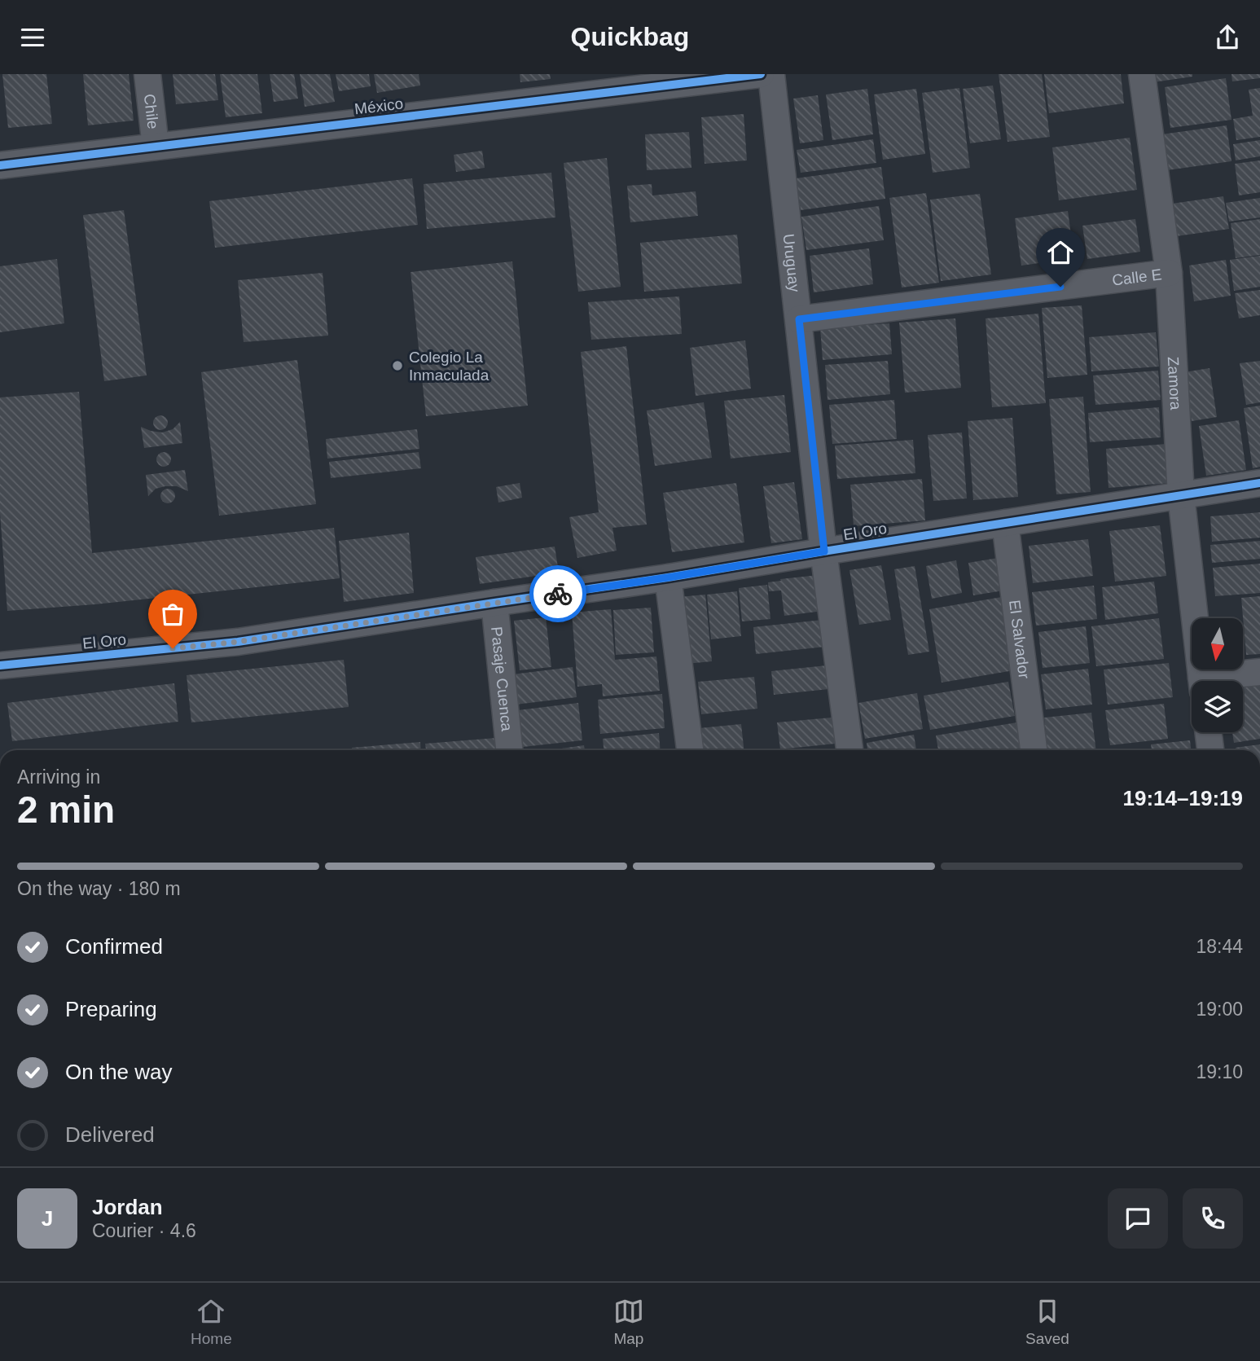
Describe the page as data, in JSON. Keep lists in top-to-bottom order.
{
  "streets": {
    "street": [
      "México",
      "Chile",
      "Uruguay",
      "Calle E",
      "Zamora",
      "El Oro",
      "El Salvador",
      "Pasaje Cuenca"
    ]
  },
  "crossings": [
    ["México", "Chile"],
    ["Uruguay", "Calle E"],
    ["Uruguay", "El Oro"],
    ["Calle E", "Zamora"],
    ["Zamora", "El Oro"],
    ["El Oro", "El Salvador"],
    ["El Oro", "Pasaje Cuenca"]
  ],
  "places": ["Colegio La Inmaculada"],
  "north": "bottom",
  "page": {
    "header": "Quickbag",
    "heading": ["2 min", "Arriving in", "19:14–19:19"],
    "panel": ["Jordan", "Courier · 4.6"],
    "bar": "On the way · 180 m",
    "list": [
      ["Confirmed", "18:44"],
      ["Preparing", "19:00"],
      ["On the way", "19:10"],
      "Delivered"
    ],
    "round": "J",
    "tabs": ["Home", "Map", "Saved"]
  }
}
